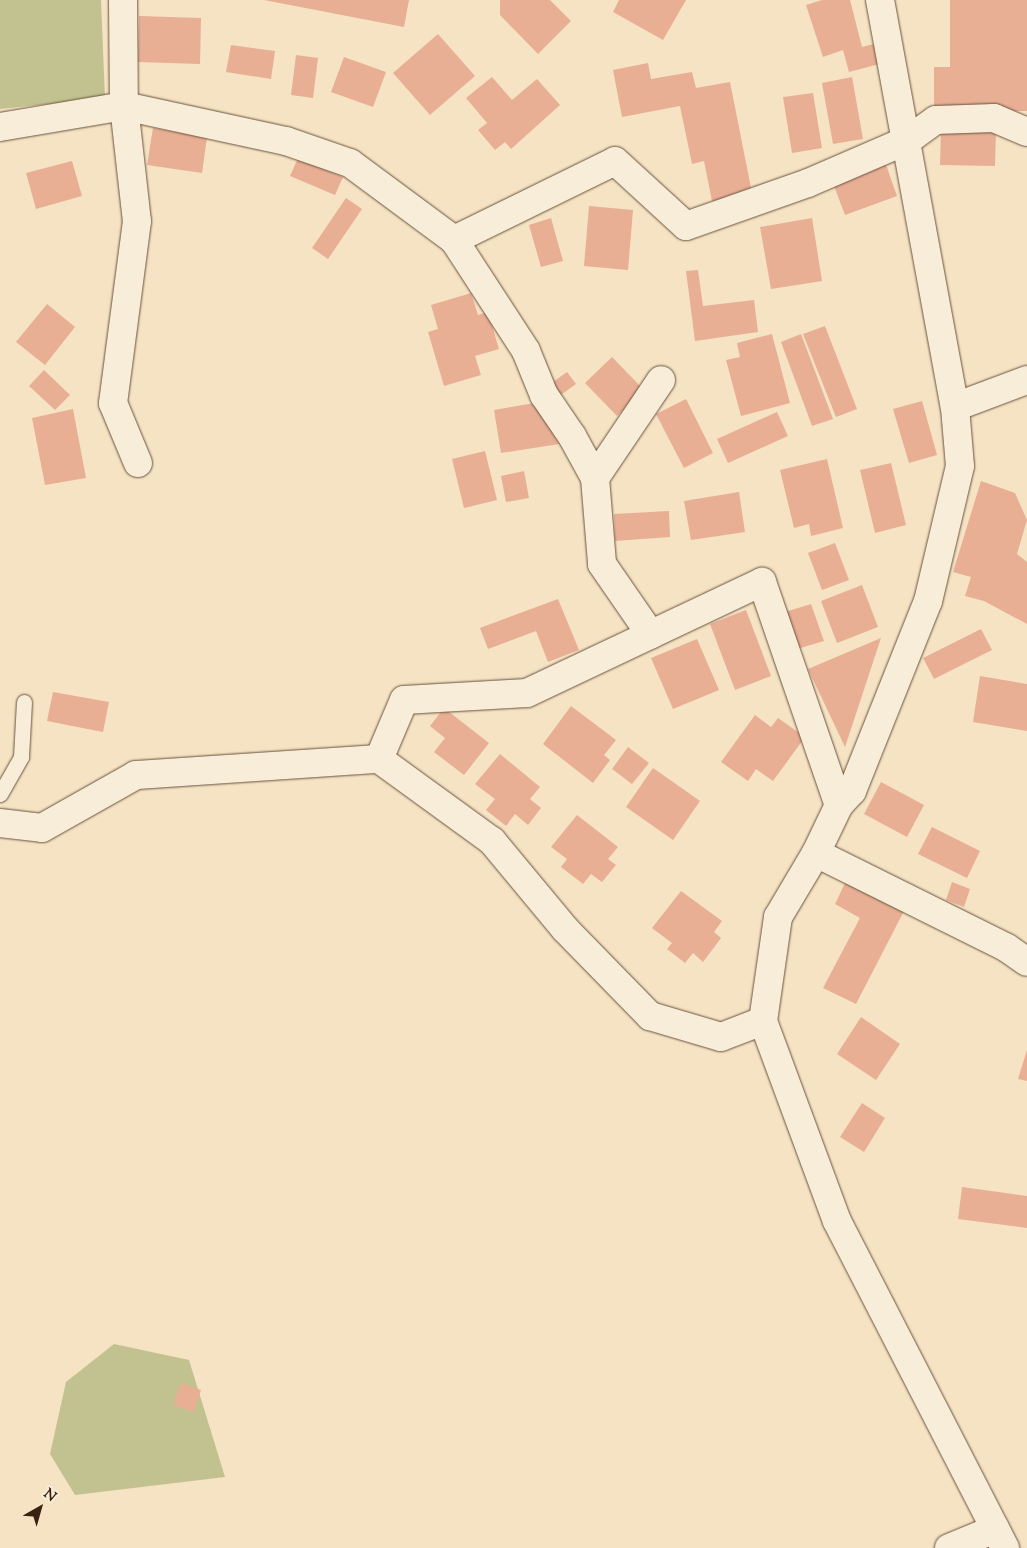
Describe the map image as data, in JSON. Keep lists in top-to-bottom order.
{
  "north": "top right"
}
